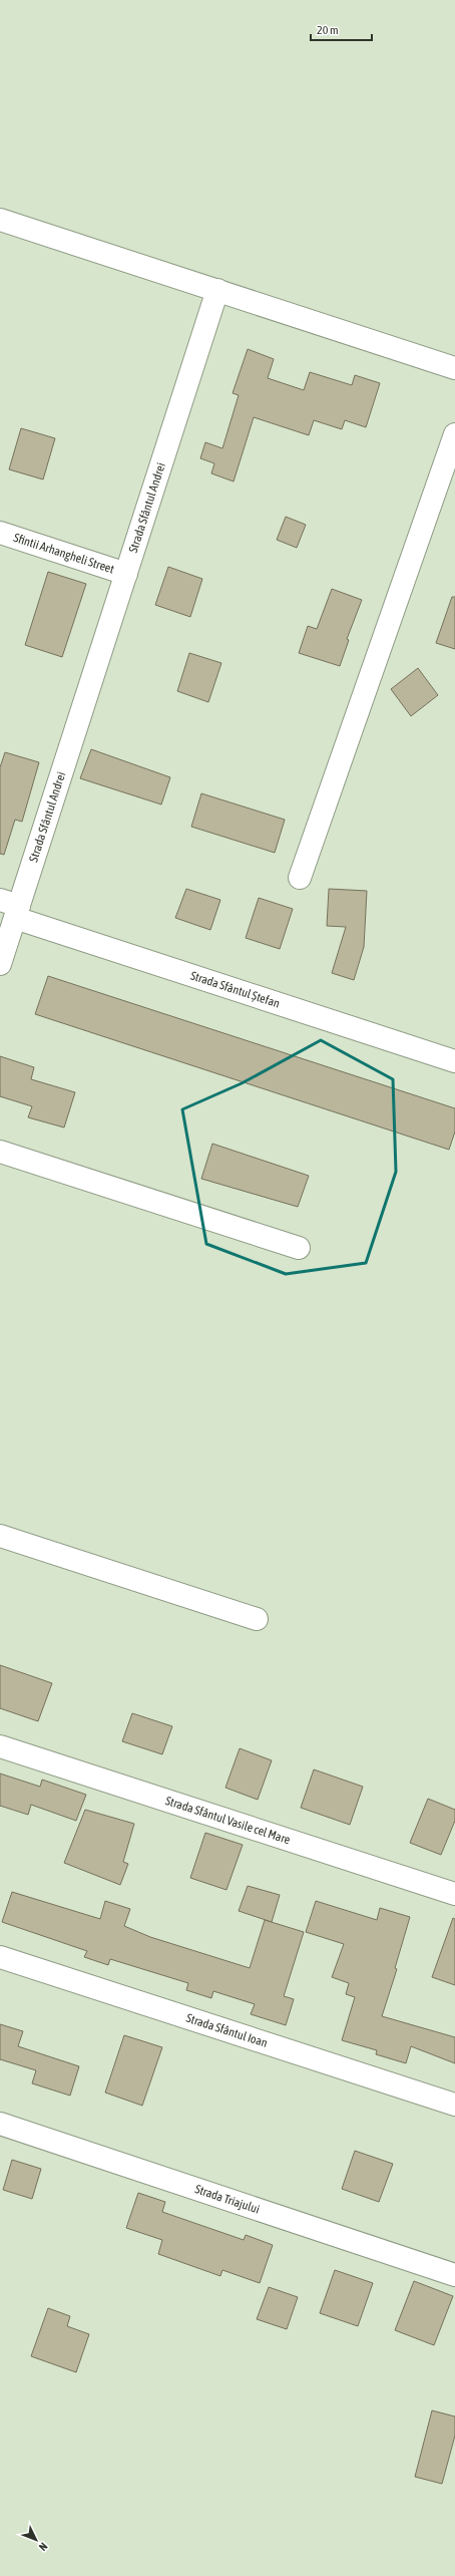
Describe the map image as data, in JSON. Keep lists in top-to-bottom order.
{
  "streets": {
    "street": [
      "Strada Sfântul Andrei",
      "Sfintii Arhangheli Street",
      "Strada Sfântul Ștefan",
      "Strada Sfântul Vasile cel Mare",
      "Strada Sfântul Ioan",
      "Strada Triajului"
    ]
  },
  "crossings": [
    ["Strada Sfântul Andrei", "Sfintii Arhangheli Street"],
    ["Strada Sfântul Andrei", "Strada Sfântul Ștefan"]
  ],
  "scale_bar": "20 m",
  "north": "bottom right"
}
